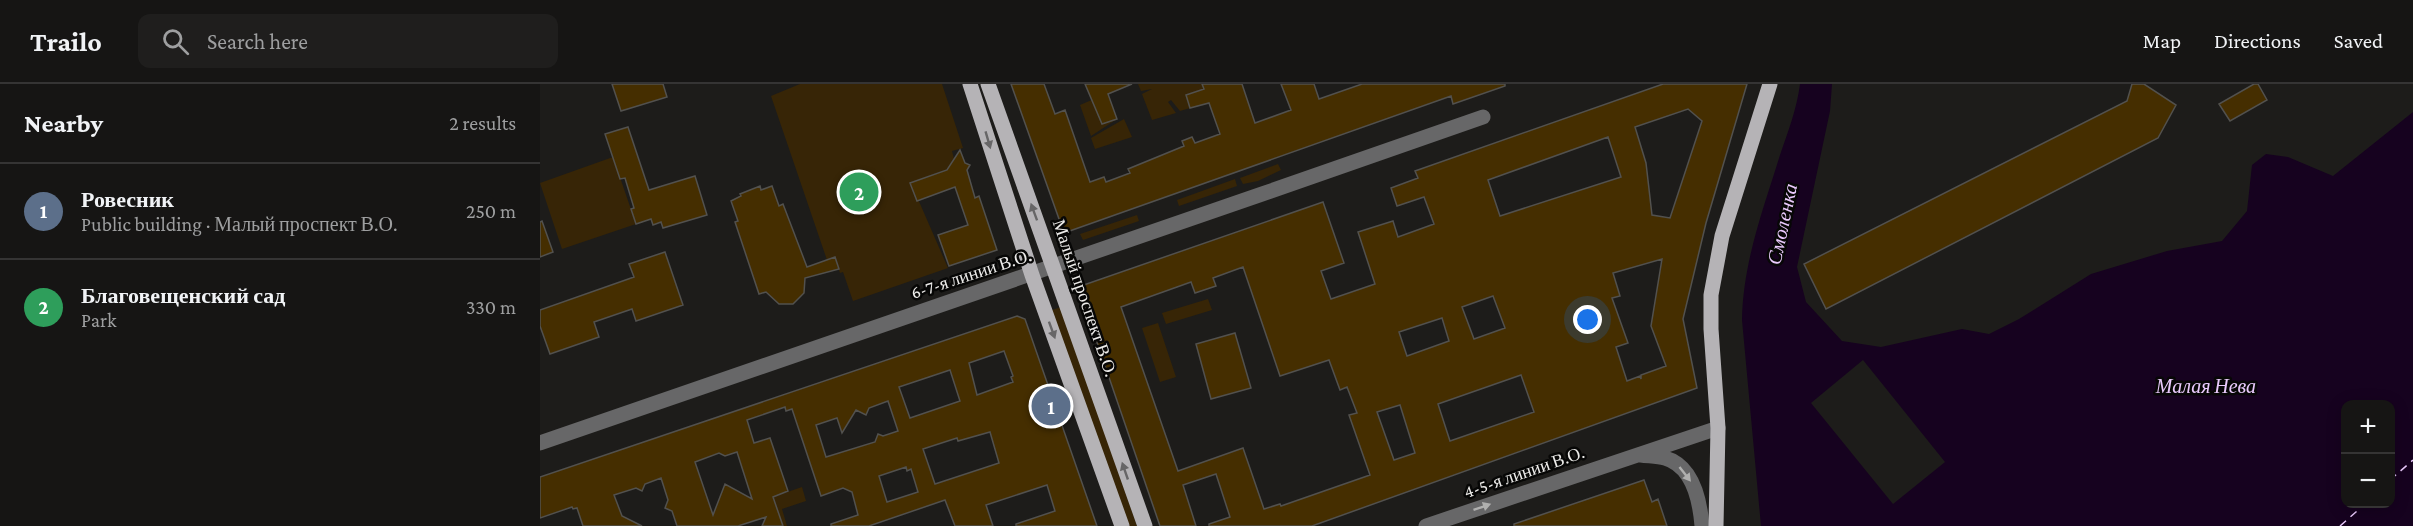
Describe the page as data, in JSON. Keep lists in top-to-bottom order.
{
  "streets": {
    "main road": ["Малый проспект В.О."],
    "street": ["6-7-я линии В.О.", "4-5-я линии В.О."]
  },
  "crossings": [
    ["6-7-я линии В.О.", "Малый проспект В.О."]
  ],
  "one_way": ["4-5-я линии В.О."],
  "water": ["Смоленка", "Малая Нева"],
  "page": {
    "header": "Trailo",
    "search": "Search here",
    "nav": ["Map", "Directions", "Saved"],
    "heading": ["Nearby", "2 results"],
    "list": [
      {
        "mark": "1",
        "name": "Ровесник",
        "note": "Public building · Малый проспект В.О.",
        "value": "250 m"
      },
      {
        "mark": "2",
        "name": "Благовещенский сад",
        "note": "Park",
        "value": "330 m"
      }
    ],
    "pins": ["2", "1"],
    "map_buttons": ["+", "−"]
  }
}
